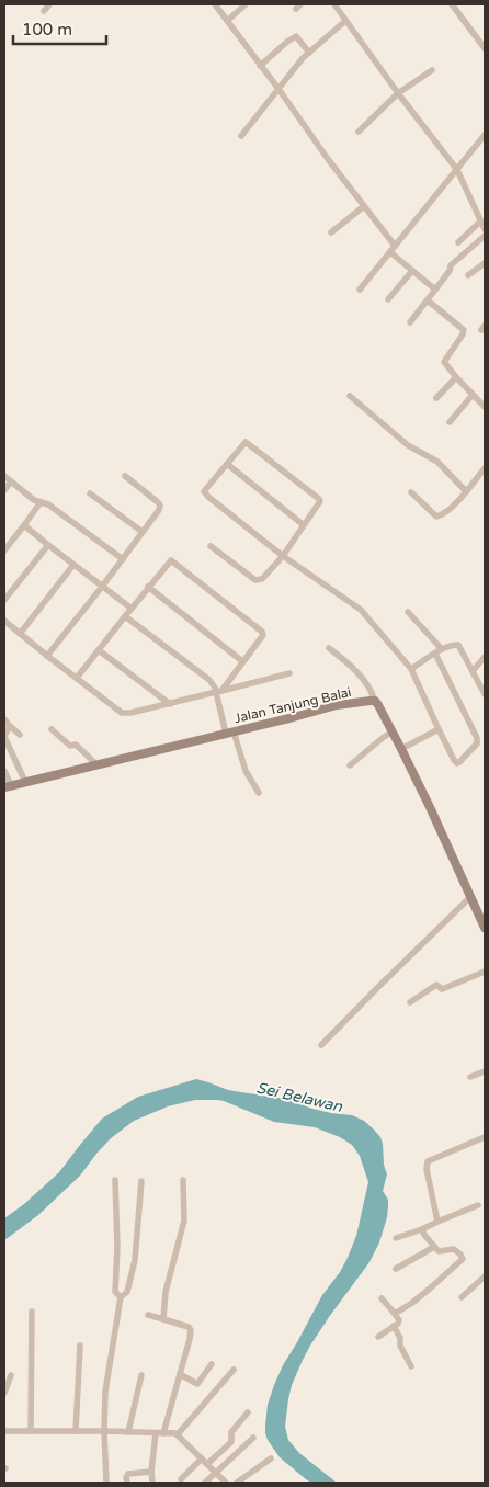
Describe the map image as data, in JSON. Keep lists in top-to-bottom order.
{
  "streets": {
    "street": ["Jalan Tanjung Balai"]
  },
  "water": ["Sei Belawan"],
  "scale_bar": "100 m"
}
